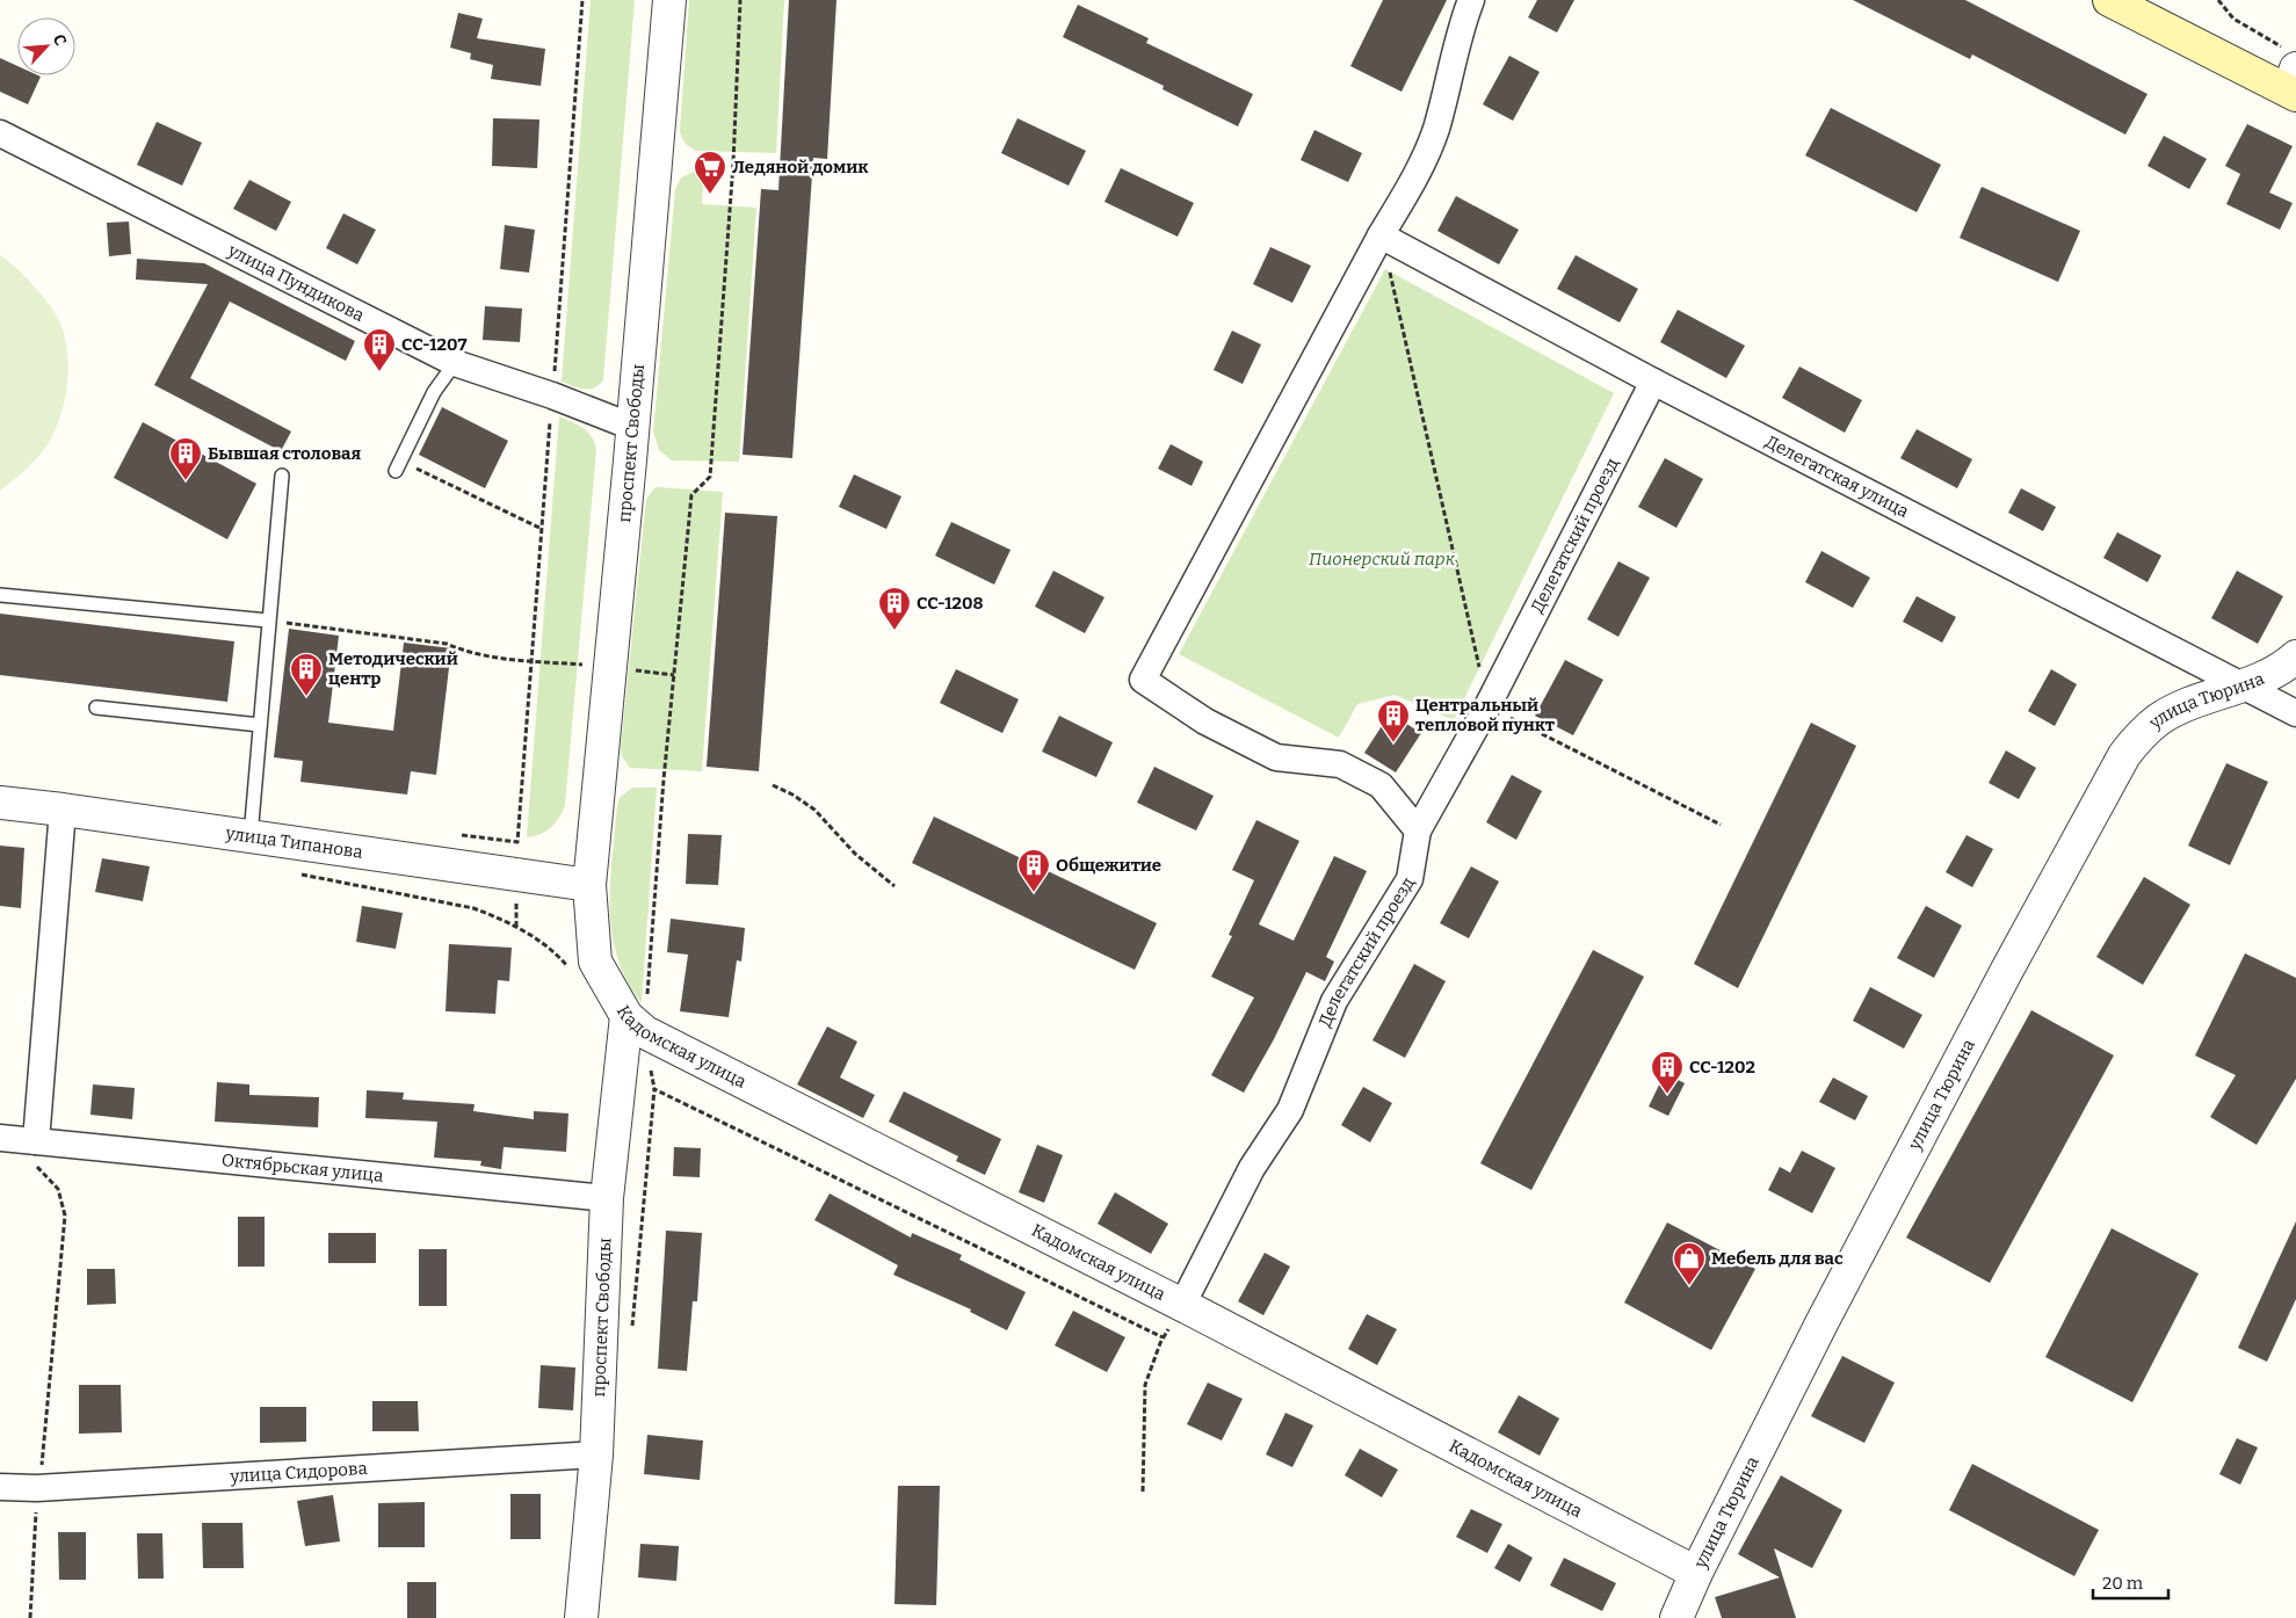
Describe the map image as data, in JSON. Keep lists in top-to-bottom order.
{
  "streets": {
    "street": [
      "улица Пундикова",
      "проспект Свободы",
      "Делегатская улица",
      "Делегатский проезд",
      "улица Тюрина",
      "улица Типанова",
      "Кадомская улица",
      "Октябрьская улица",
      "улица Сидорова"
    ]
  },
  "crossings": [
    ["улица Пундикова", "проспект Свободы"],
    ["проспект Свободы", "улица Типанова"],
    ["проспект Свободы", "Кадомская улица"],
    ["проспект Свободы", "Октябрьская улица"],
    ["проспект Свободы", "улица Сидорова"],
    ["Делегатская улица", "Делегатский проезд"],
    ["Делегатская улица", "улица Тюрина"],
    ["Делегатский проезд", "Кадомская улица"],
    ["улица Тюрина", "Кадомская улица"],
    ["улица Типанова", "Кадомская улица"]
  ],
  "parks": ["Пионерский парк"],
  "places": {
    "supermarket": ["Ледяной домик"],
    "building": [
      "СС-1207",
      "Бывшая столовая",
      "СС-1208",
      "Методический центр",
      "Центральный тепловой пункт",
      "Общежитие",
      "СС-1202"
    ],
    "shop": ["Мебель для вас"]
  },
  "scale_bar": "20 m",
  "north": "top right"
}
